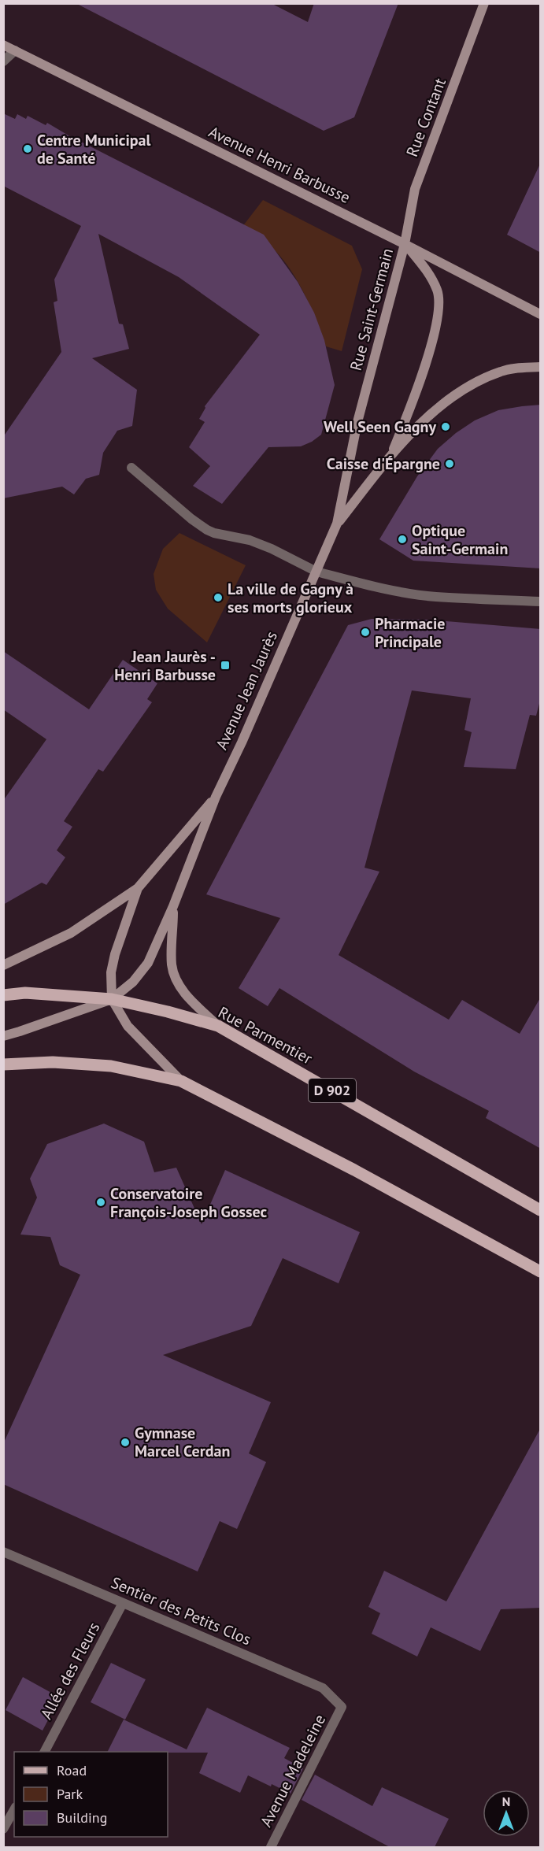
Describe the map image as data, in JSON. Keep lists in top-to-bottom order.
{
  "streets": {
    "main road": [
      "Rue Contant",
      "Avenue Henri Barbusse",
      "Rue Saint-Germain",
      "Avenue Jean Jaurès",
      "Rue Parmentier",
      "D 902"
    ],
    "street": ["Sentier des Petits Clos", "Allée des Fleurs", "Avenue Madeleine"]
  },
  "crossings": [
    ["Rue Contant", "Avenue Henri Barbusse"],
    ["Rue Contant", "Rue Saint-Germain"],
    ["Avenue Henri Barbusse", "Rue Saint-Germain"],
    ["Rue Saint-Germain", "Avenue Jean Jaurès"],
    ["Rue Parmentier", "D 902"],
    ["Sentier des Petits Clos", "Allée des Fleurs"],
    ["Sentier des Petits Clos", "Avenue Madeleine"]
  ],
  "places": {
    "other": [
      "Centre Municipal de Santé",
      "Well Seen Gagny",
      "Caisse d'Épargne",
      "Optique Saint-Germain",
      "La ville de Gagny à ses morts glorieux",
      "Pharmacie Principale",
      "Conservatoire François-Joseph Gossec",
      "Gymnase Marcel Cerdan"
    ],
    "transit": ["Jean Jaurès - Henri Barbusse"]
  },
  "legend": ["Road", "Park", "Building"],
  "north": "top"
}
